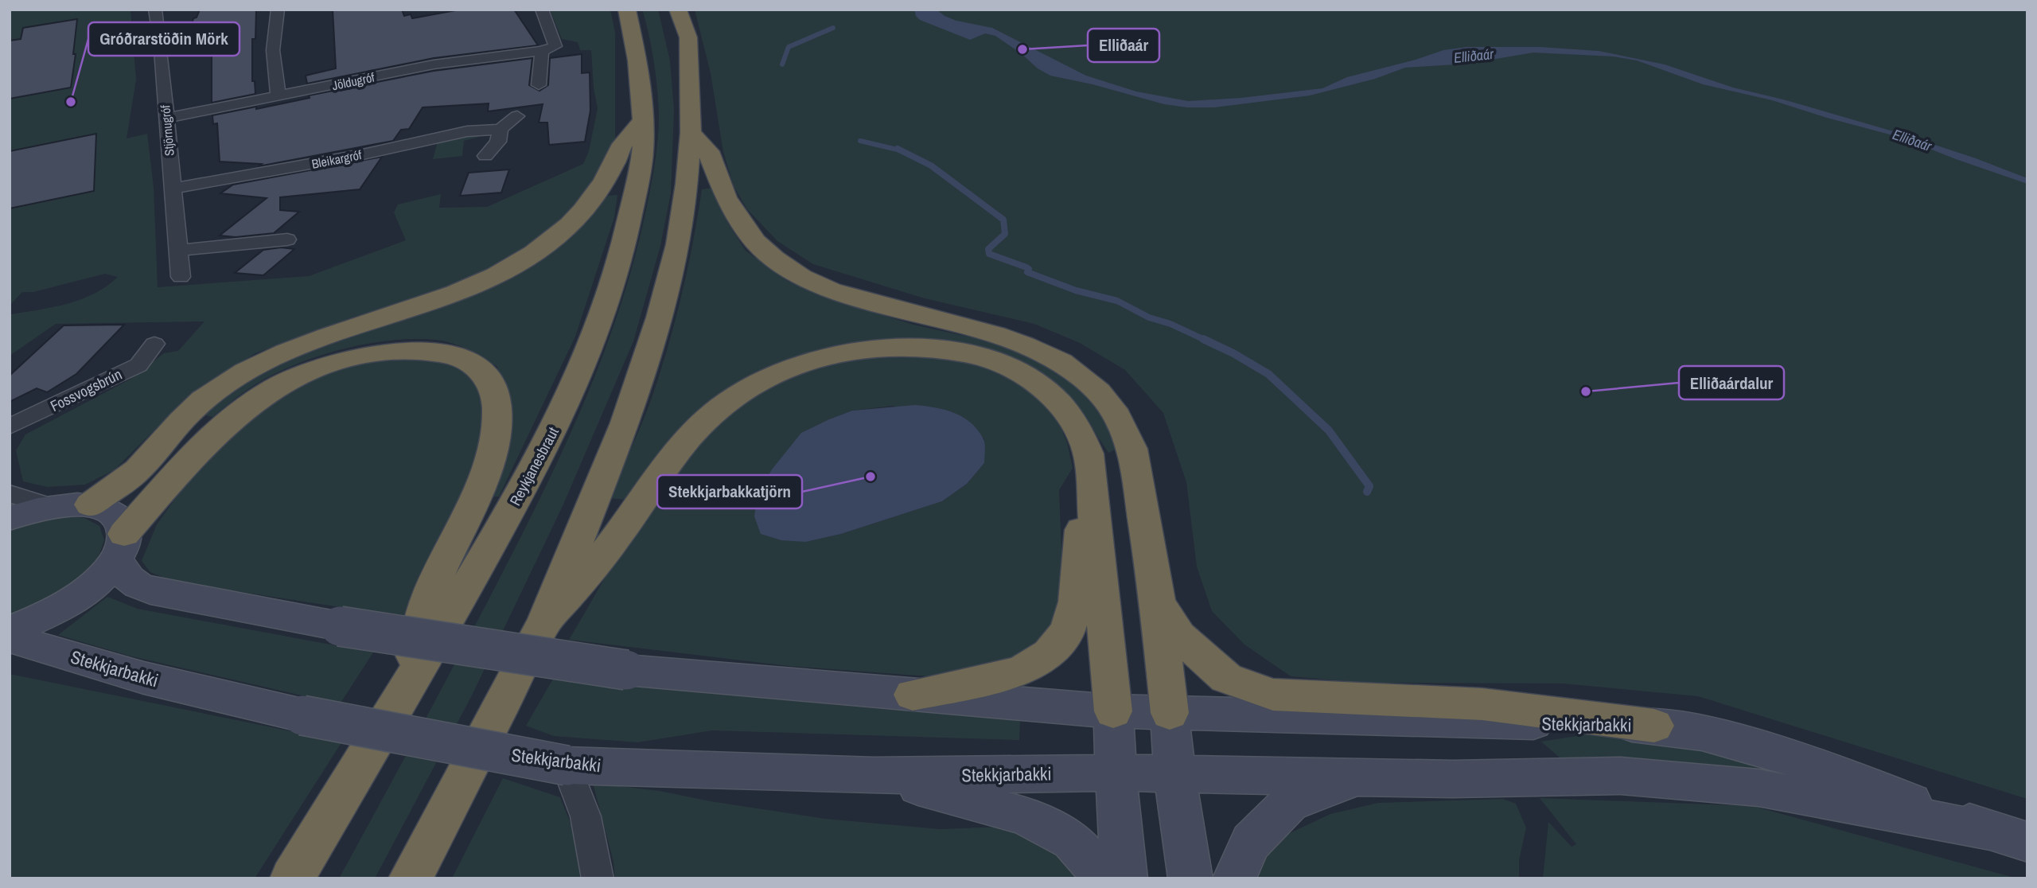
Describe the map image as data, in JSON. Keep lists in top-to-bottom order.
{
  "streets": {
    "highway": ["Reykjanesbraut"],
    "main road": ["Stekkjarbakki"],
    "street": [
      "Jöldugróf",
      "Stjörnugróf",
      "Bleikargróf",
      "Fossvogsbrún"
    ]
  },
  "crossings": [
    ["Jöldugróf", "Stjörnugróf"],
    ["Stjörnugróf", "Bleikargróf"]
  ],
  "water": ["Elliðaár"],
  "places": [
    "Elliðaár",
    "Gróðrarstöðin Mörk",
    "Elliðaárdalur",
    "Stekkjarbakkatjörn"
  ]
}
